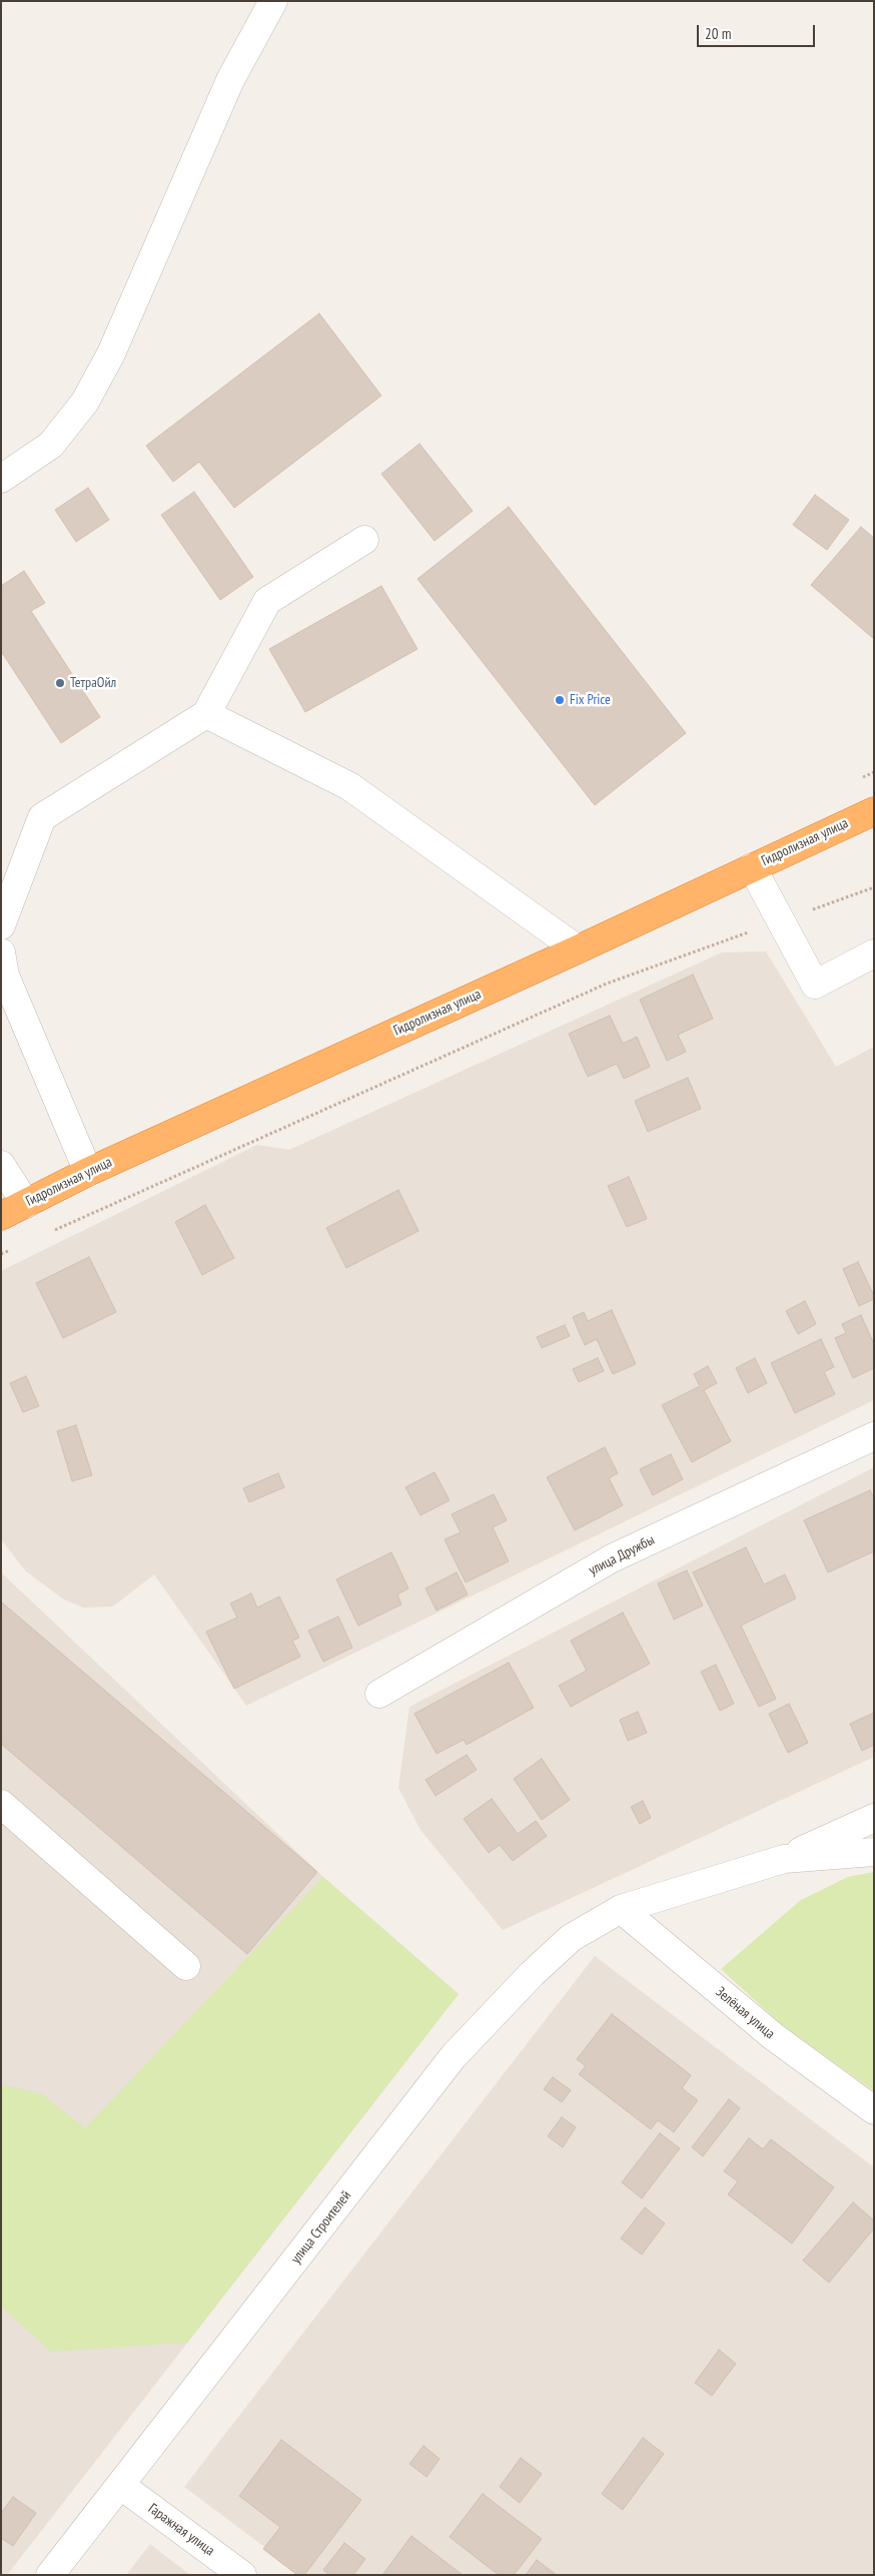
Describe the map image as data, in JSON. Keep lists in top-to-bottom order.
{
  "streets": {
    "highway": ["Гидролизная улица"],
    "street": [
      "улица Дружбы",
      "Зелёная улица",
      "улица Строителей",
      "Гаражная улица"
    ]
  },
  "crossings": [
    ["Зелёная улица", "улица Строителей"],
    ["улица Строителей", "Гаражная улица"]
  ],
  "places": ["ТетраОйл", "Fix Price"],
  "scale_bar": "20 m"
}
